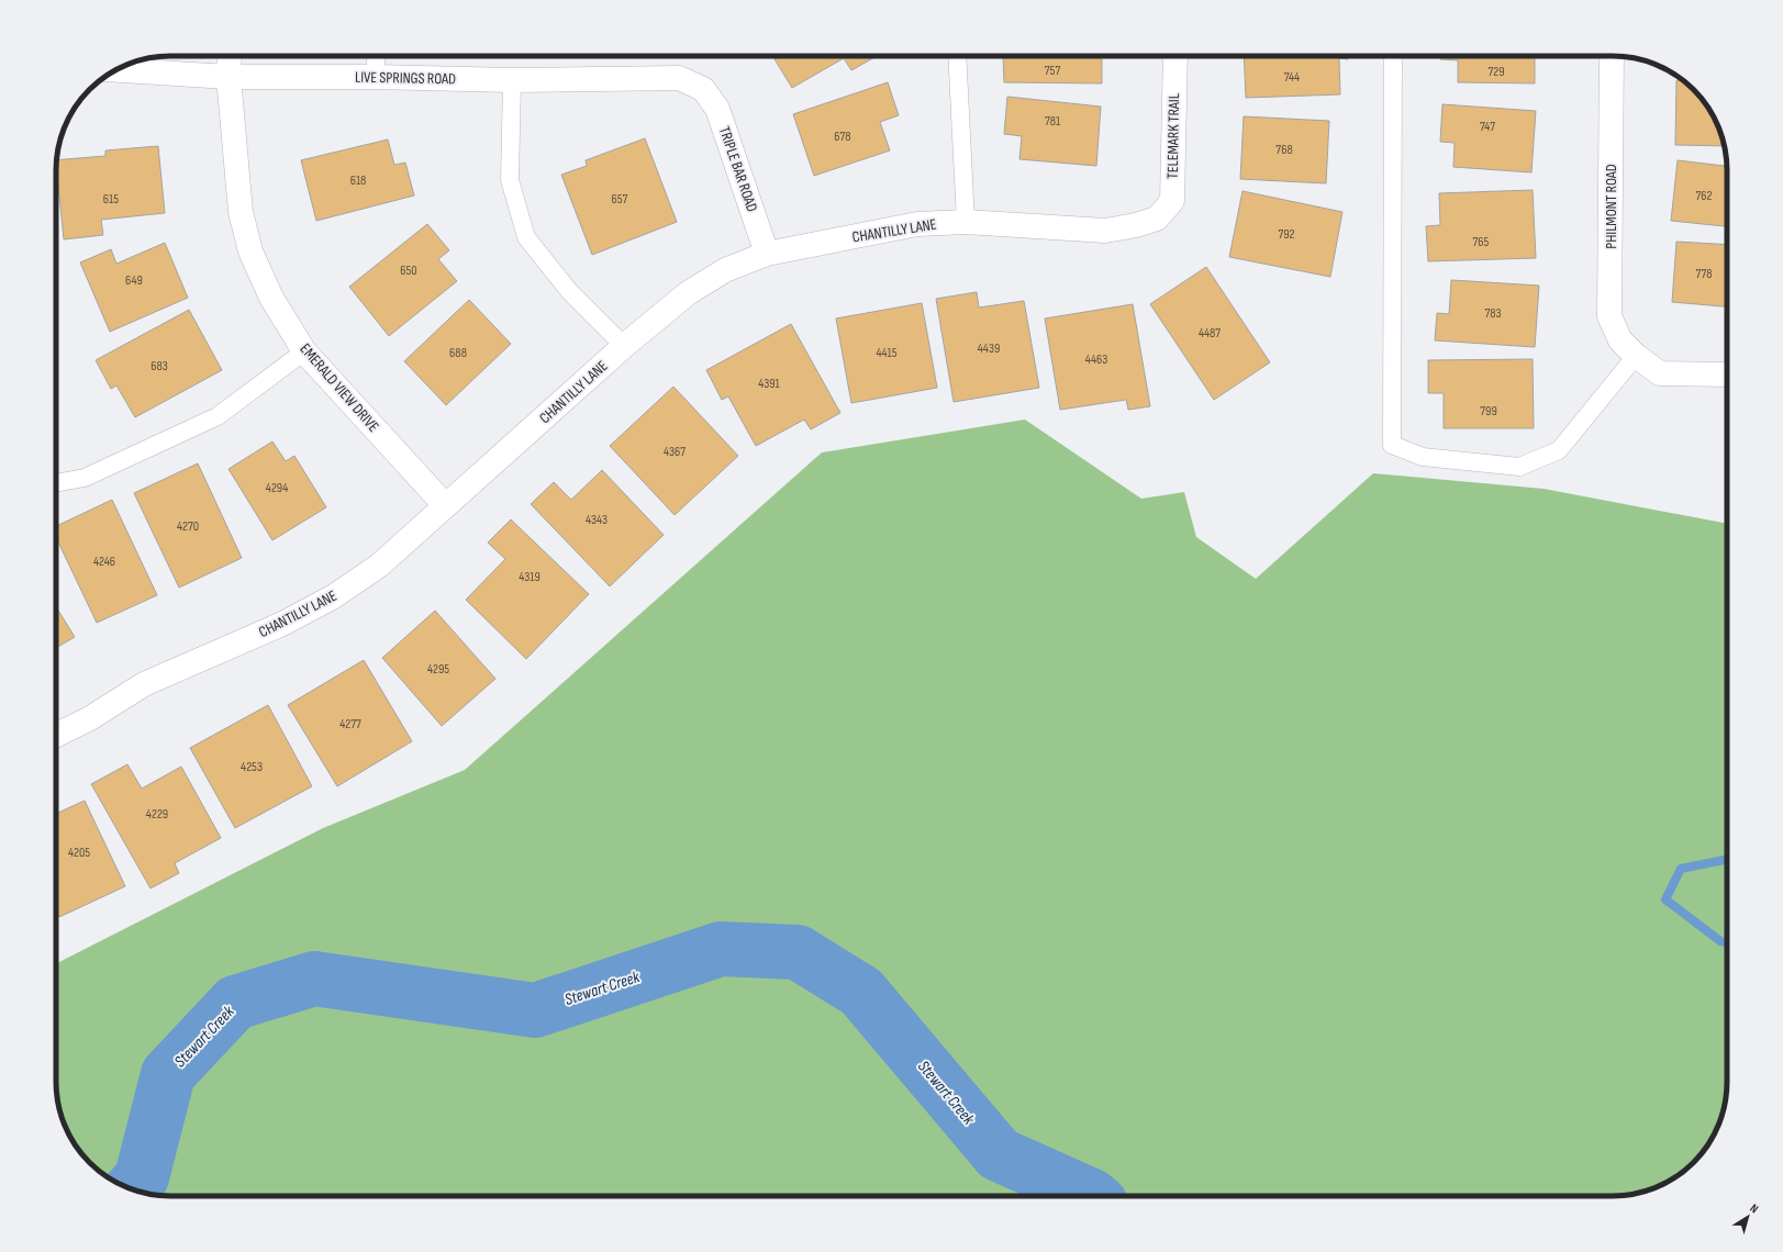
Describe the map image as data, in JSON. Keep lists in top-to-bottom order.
{
  "streets": {
    "street": [
      "LIVE SPRINGS ROAD",
      "TELEMARK TRAIL",
      "TRIPLE BAR ROAD",
      "PHILMONT ROAD",
      "CHANTILLY LANE",
      "EMERALD VIEW DRIVE"
    ]
  },
  "crossings": [
    ["LIVE SPRINGS ROAD", "TRIPLE BAR ROAD"],
    ["LIVE SPRINGS ROAD", "EMERALD VIEW DRIVE"],
    ["TELEMARK TRAIL", "CHANTILLY LANE"],
    ["TRIPLE BAR ROAD", "CHANTILLY LANE"],
    ["CHANTILLY LANE", "EMERALD VIEW DRIVE"]
  ],
  "water": ["Stewart Creek"],
  "house_numbers": [
    "757",
    "729",
    "744",
    "781",
    "747",
    "678",
    "768",
    "618",
    "762",
    "615",
    "657",
    "792",
    "765",
    "650",
    "778",
    "649",
    "783",
    "4487",
    "4439",
    "688",
    "4415",
    "4463",
    "683",
    "4391",
    "799",
    "4367",
    "4294",
    "4343",
    "4270",
    "4246",
    "4319",
    "4295",
    "4277",
    "4253",
    "4229",
    "4205"
  ],
  "north": "top right"
}
